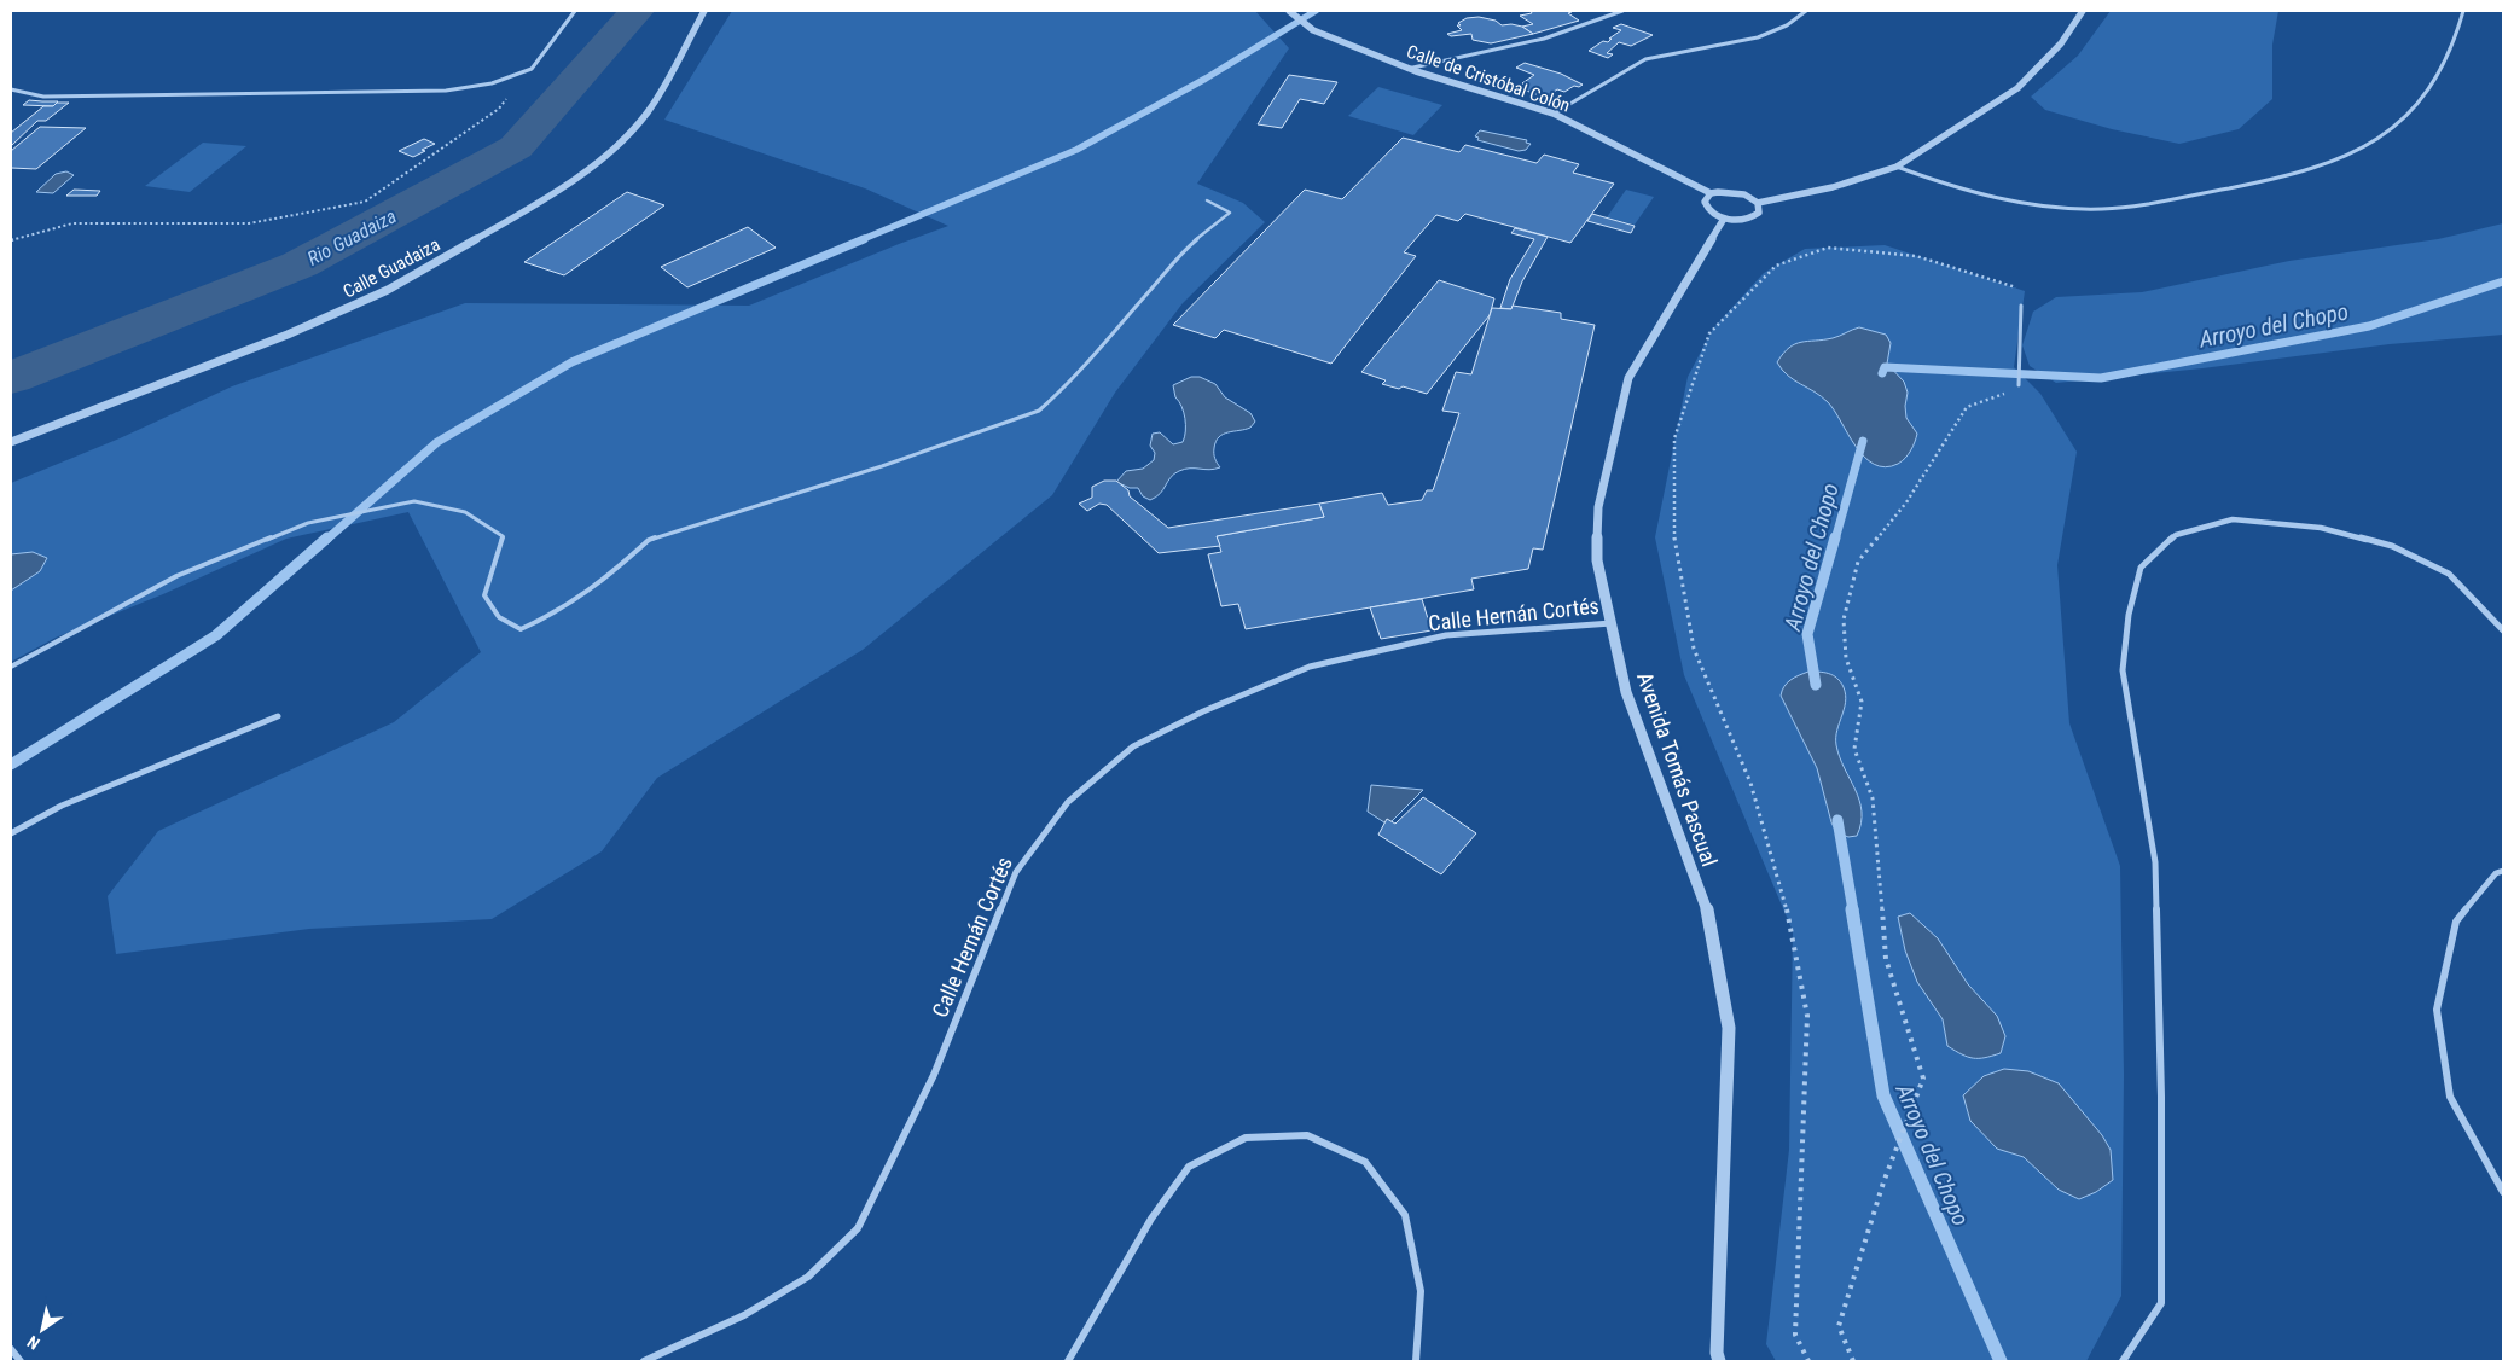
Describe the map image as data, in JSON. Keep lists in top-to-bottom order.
{
  "streets": {
    "street": [
      "Calle de Cristóbal Colón",
      "Calle Guadaiza",
      "Calle Hernán Cortés",
      "Avenida Tomás Pascual"
    ]
  },
  "crossings": [
    ["Calle Hernán Cortés", "Avenida Tomás Pascual"]
  ],
  "water": ["Rio Guadaiza", "Arroyo del Chopo"],
  "north": "bottom left"
}
